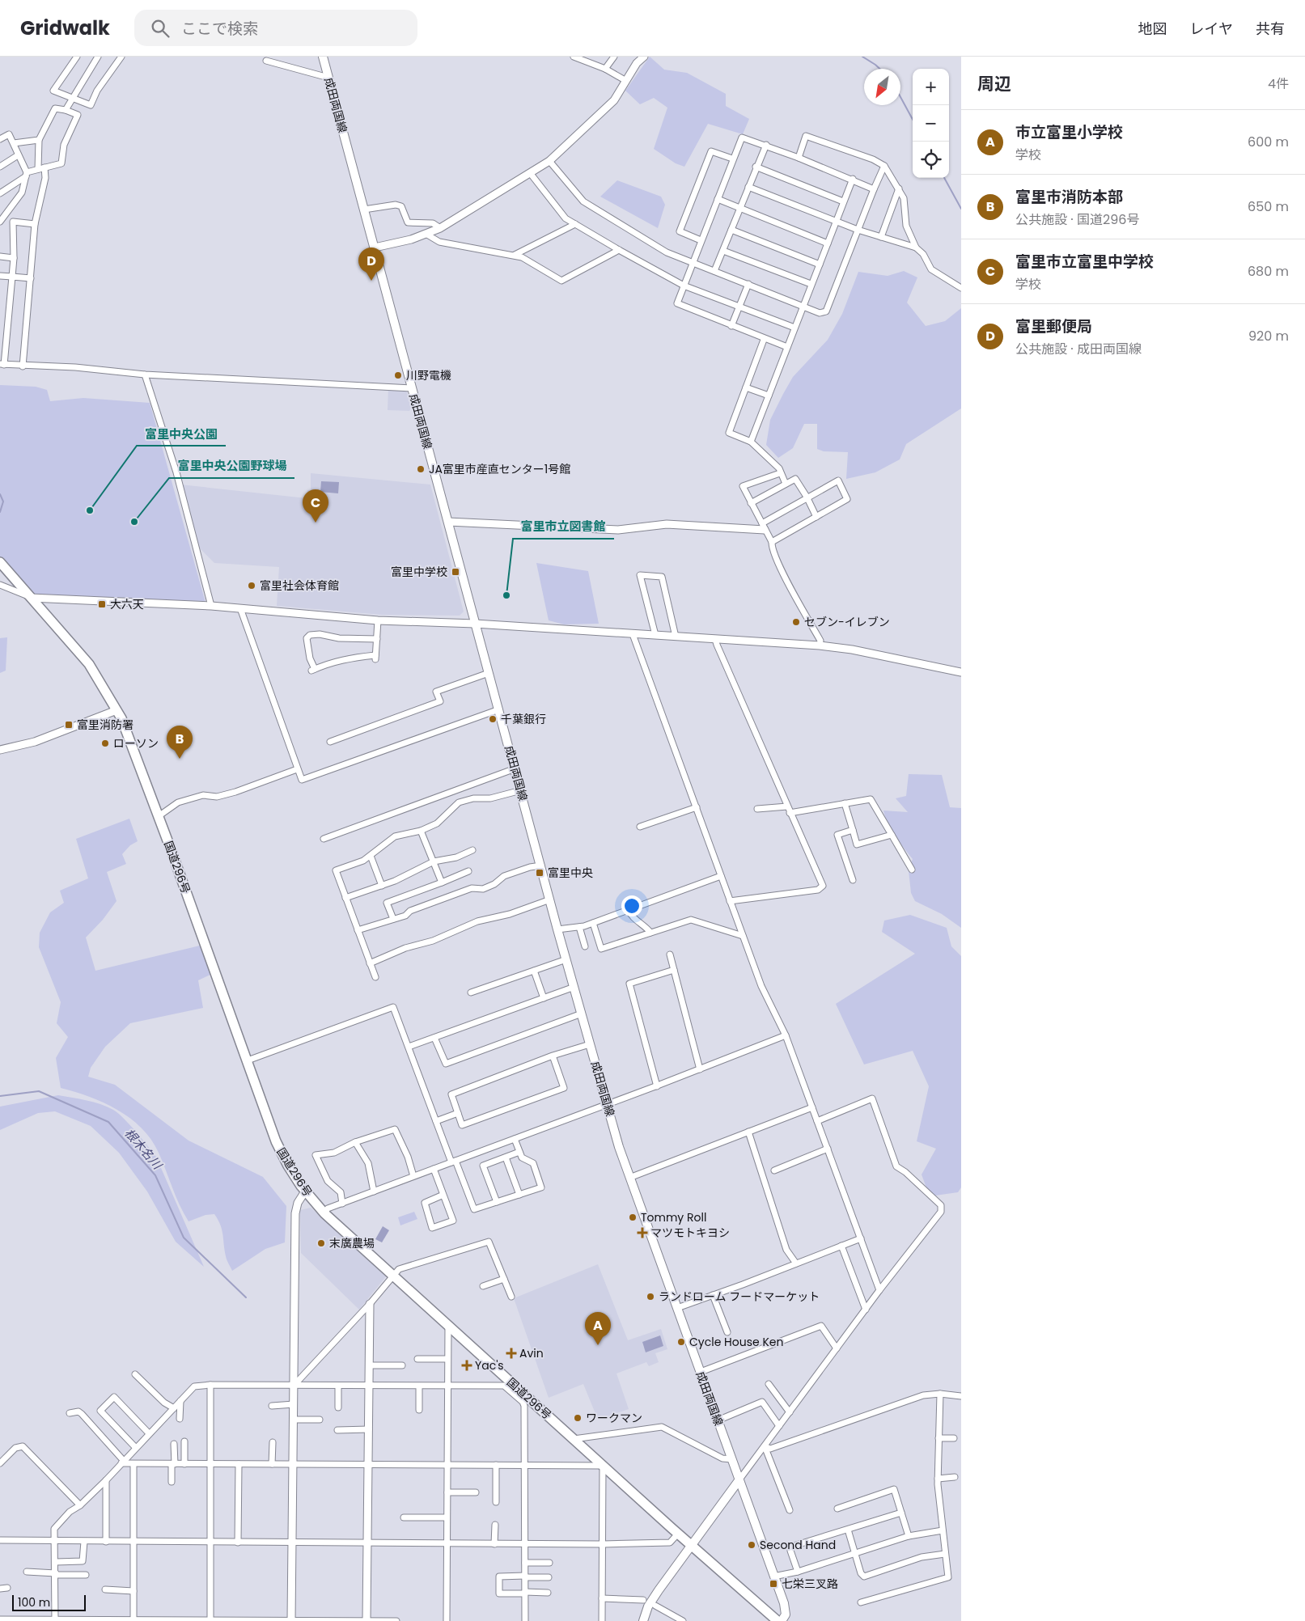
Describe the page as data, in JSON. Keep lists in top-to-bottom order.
{
  "streets": {
    "highway": ["国道296号"],
    "main road": ["成田両国線"]
  },
  "water": ["根木名川"],
  "places": {
    "other": [
      "川野電機",
      "JA富里市産直センター1号館",
      "富里中央公園",
      "富里中央公園野球場",
      "富里社会体育館",
      "富里市立図書館",
      "セブン-イレブン",
      "千葉銀行",
      "ローソン",
      "Tommy Roll",
      "末廣農場",
      "ランドローム フードマーケット",
      "Cycle House Ken",
      "ワークマン",
      "Second Hand"
    ],
    "transit": [
      "富里中学校",
      "大六天",
      "富里消防署",
      "富里中央",
      "七栄三叉路"
    ],
    "health": ["マツモトキヨシ", "Avin", "Yac's"]
  },
  "scale_bar": "100 m",
  "north": "bottom left",
  "page": {
    "header": "Gridwalk",
    "search": "ここで検索",
    "nav": ["地図", "レイヤ", "共有"],
    "heading": ["周辺", "4件"],
    "map_buttons": ["+", "−"],
    "list": [
      {
        "mark": "A",
        "name": "市立富里小学校",
        "note": "学校",
        "value": "600 m"
      },
      {
        "mark": "B",
        "name": "富里市消防本部",
        "note": "公共施設 · 国道296号",
        "value": "650 m"
      },
      {
        "mark": "C",
        "name": "富里市立富里中学校",
        "note": "学校",
        "value": "680 m"
      },
      {
        "mark": "D",
        "name": "富里郵便局",
        "note": "公共施設 · 成田両国線",
        "value": "920 m"
      }
    ],
    "pins": [
      "D",
      "C",
      "B",
      "A"
    ],
    "scale": "100 m"
  }
}
